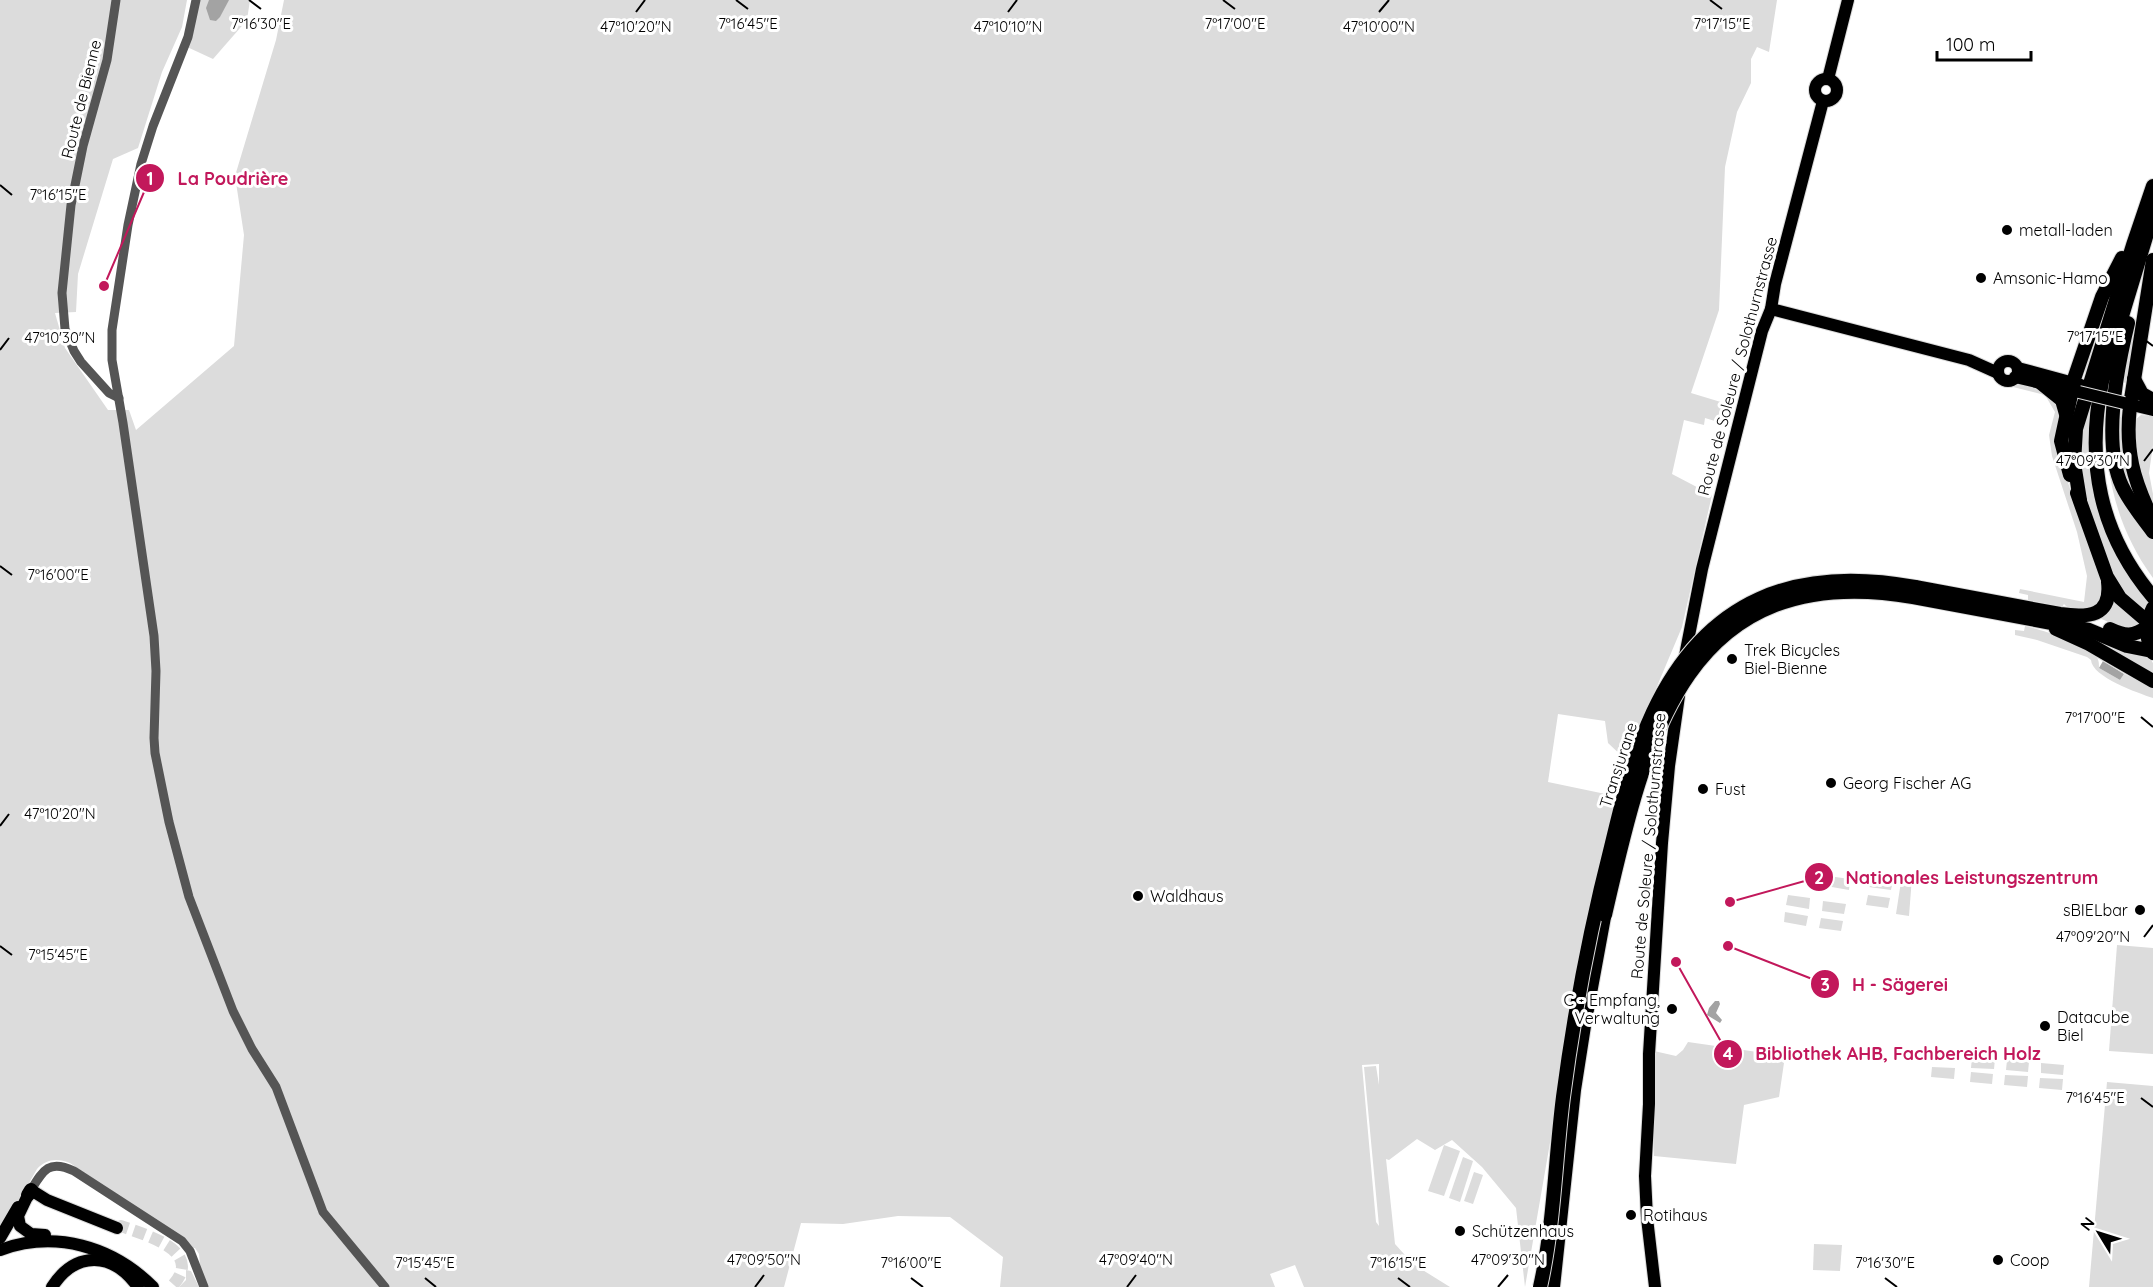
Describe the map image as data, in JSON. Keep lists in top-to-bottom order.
{
  "streets": {
    "highway": ["Transjurane"],
    "main road": ["Route de Soleure / Solothurnstrasse"],
    "street": ["Route de Bienne"]
  },
  "places": [
    "metall-laden",
    "Amsonic-Hamo",
    "La Poudrière",
    "Trek Bicycles Biel-Bienne",
    "Georg Fischer AG",
    "Fust",
    "Waldhaus",
    "Nationales Leistungszentrum",
    "sBIELbar",
    "H - Sägerei",
    "Bibliothek AHB, Fachbereich Holz",
    "C - Empfang, Verwaltung",
    "Datacube Biel",
    "Rotihaus",
    "Schützenhaus",
    "Coop"
  ],
  "scale_bar": "100 m",
  "north": "top left",
  "coordinates": [
    "7°16'30\"E",
    "7°16'45\"E",
    "7°17'00\"E",
    "7°17'15\"E",
    "47°10'20\"N",
    "47°10'10\"N",
    "47°10'00\"N",
    "7°16'15\"E",
    "47°10'30\"N",
    "47°09'30\"N",
    "7°16'00\"E",
    "47°09'20\"N",
    "7°15'45\"E",
    "47°09'50\"N",
    "47°09'40\"N"
  ]
}
